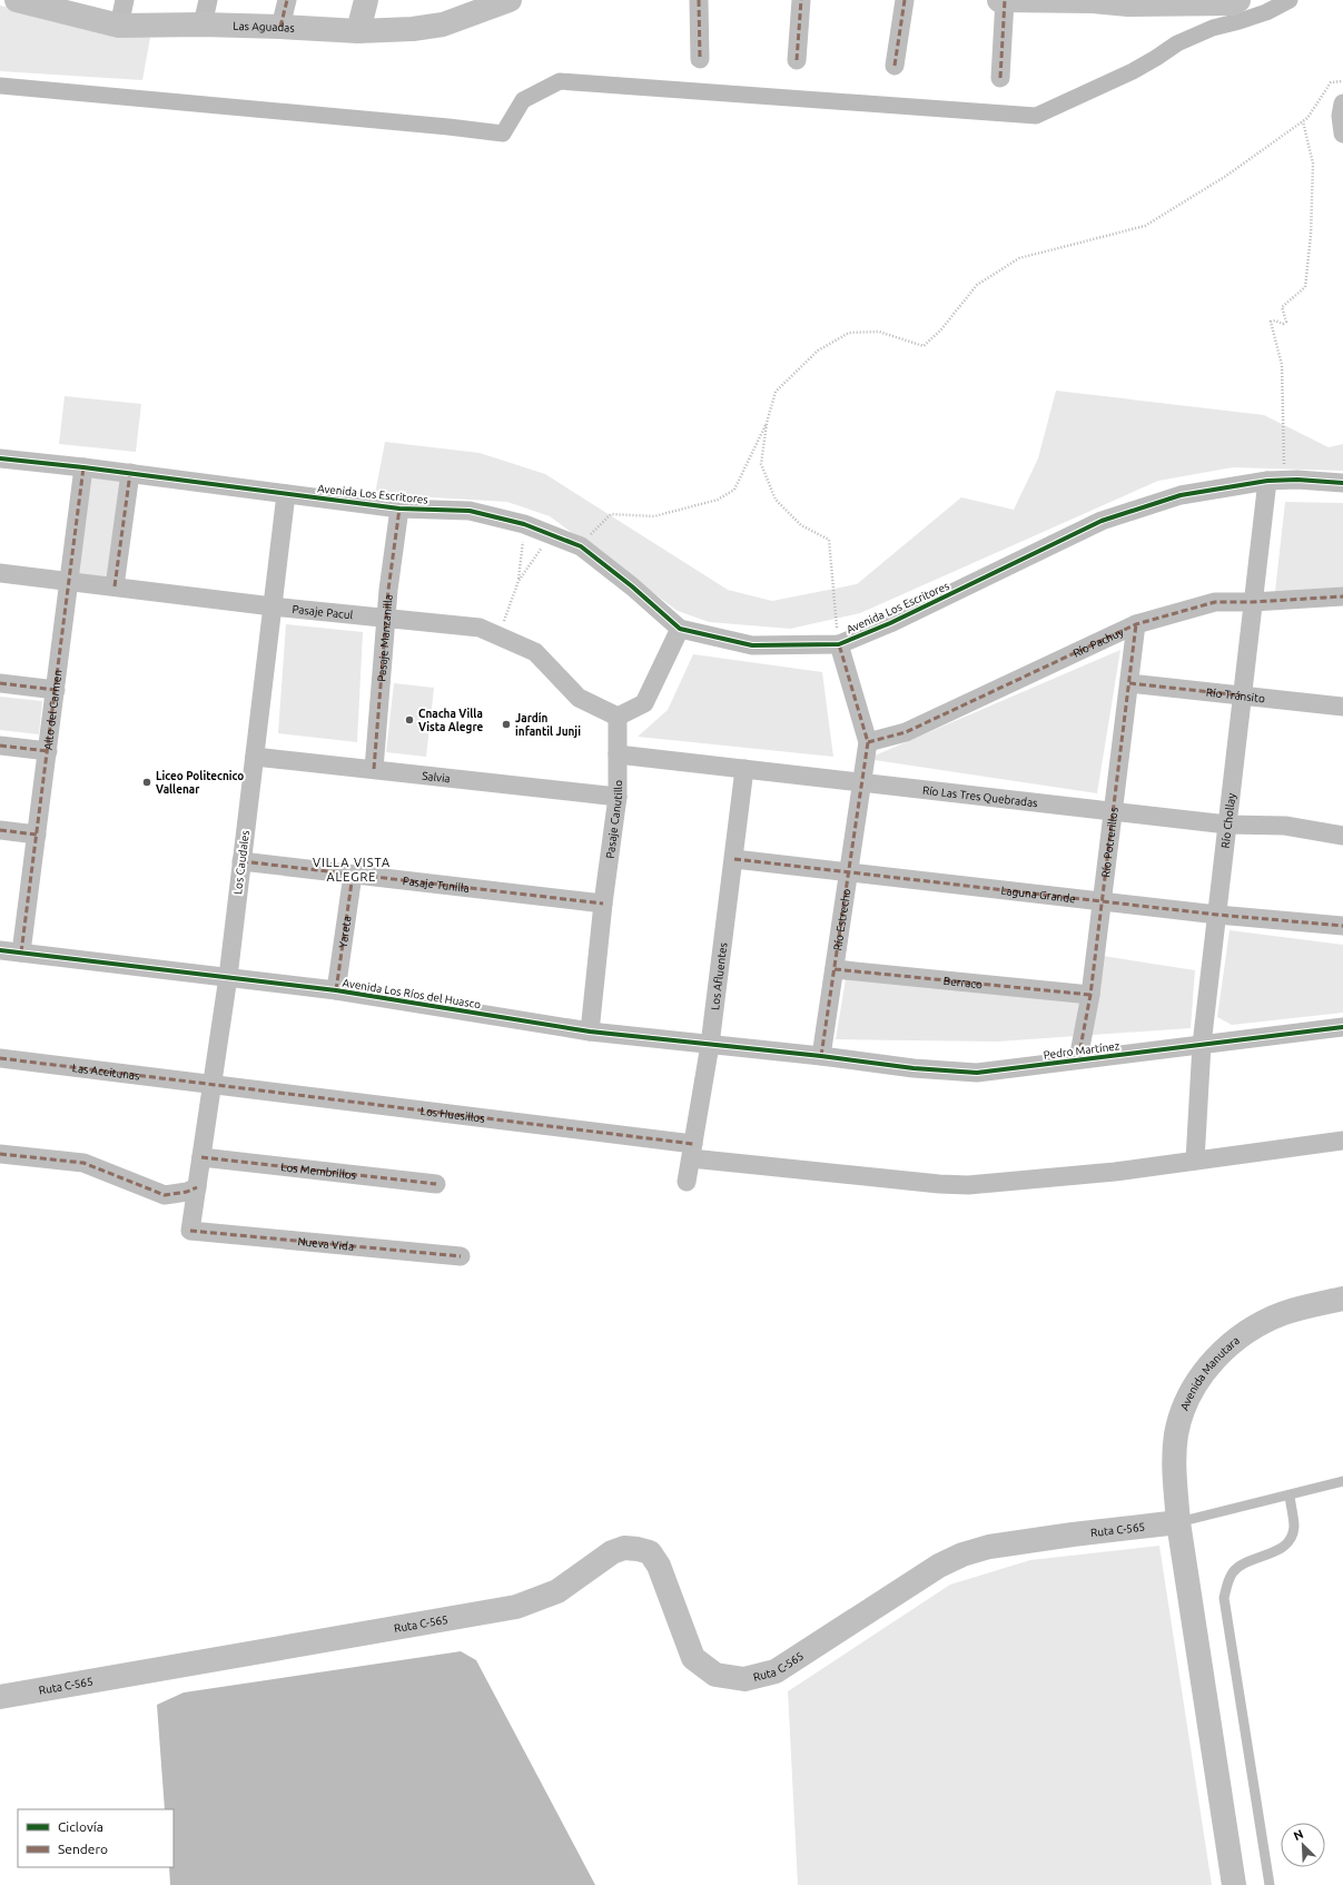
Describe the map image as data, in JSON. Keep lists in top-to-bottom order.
{
  "streets": {
    "main road": ["Las Aguadas", "Avenida Manutara", "Ruta C-565"],
    "street": [
      "Avenida Los Escritores",
      "Pasaje Pacul",
      "Pasaje Manzanilla",
      "Río Pachuy",
      "Río Tránsito",
      "Alto del Carmen",
      "Salvia",
      "Río Las Tres Quebradas",
      "Pasaje Canutillo",
      "Río Chollay",
      "Río Potrerillos",
      "Los Caudales",
      "Pasaje Tunilla",
      "Laguna Grande",
      "Río Estrecho",
      "Yareta",
      "Los Afluentes",
      "Berraco",
      "Avenida Los Ríos del Huasco",
      "Pedro Martínez",
      "Las Aceitunas",
      "Los Huesillos",
      "Los Membrillos",
      "Nueva Vida"
    ]
  },
  "crossings": [
    ["Avenida Los Escritores", "Pasaje Manzanilla"],
    ["Avenida Los Escritores", "Alto del Carmen"],
    ["Avenida Los Escritores", "Río Chollay"],
    ["Avenida Los Escritores", "Los Caudales"],
    ["Pasaje Pacul", "Pasaje Manzanilla"],
    ["Pasaje Pacul", "Alto del Carmen"],
    ["Pasaje Pacul", "Pasaje Canutillo"],
    ["Pasaje Pacul", "Los Caudales"],
    ["Pasaje Manzanilla", "Salvia"],
    ["Río Pachuy", "Río Chollay"],
    ["Río Pachuy", "Río Potrerillos"],
    ["Río Tránsito", "Río Chollay"],
    ["Río Tránsito", "Río Potrerillos"],
    ["Alto del Carmen", "Avenida Los Ríos del Huasco"],
    ["Salvia", "Pasaje Canutillo"],
    ["Salvia", "Los Caudales"],
    ["Río Las Tres Quebradas", "Pasaje Canutillo"],
    ["Río Las Tres Quebradas", "Río Chollay"],
    ["Río Las Tres Quebradas", "Río Potrerillos"],
    ["Río Las Tres Quebradas", "Río Estrecho"],
    ["Río Las Tres Quebradas", "Los Afluentes"],
    ["Pasaje Canutillo", "Pasaje Tunilla"],
    ["Pasaje Canutillo", "Avenida Los Ríos del Huasco"],
    ["Río Chollay", "Laguna Grande"],
    ["Río Chollay", "Pedro Martínez"],
    ["Río Chollay", "Los Huesillos"],
    ["Río Potrerillos", "Laguna Grande"],
    ["Río Potrerillos", "Berraco"],
    ["Río Potrerillos", "Pedro Martínez"],
    ["Los Caudales", "Pasaje Tunilla"],
    ["Los Caudales", "Avenida Los Ríos del Huasco"],
    ["Los Caudales", "Las Aceitunas"],
    ["Los Caudales", "Los Huesillos"],
    ["Los Caudales", "Los Membrillos"],
    ["Los Caudales", "Nueva Vida"],
    ["Pasaje Tunilla", "Yareta"],
    ["Laguna Grande", "Río Estrecho"],
    ["Laguna Grande", "Los Afluentes"],
    ["Río Estrecho", "Berraco"],
    ["Río Estrecho", "Avenida Los Ríos del Huasco"],
    ["Río Estrecho", "Pedro Martínez"],
    ["Yareta", "Avenida Los Ríos del Huasco"],
    ["Los Afluentes", "Avenida Los Ríos del Huasco"],
    ["Los Afluentes", "Los Huesillos"],
    ["Avenida Los Ríos del Huasco", "Pedro Martínez"],
    ["Las Aceitunas", "Los Huesillos"],
    ["Avenida Manutara", "Ruta C-565"]
  ],
  "districts": ["VILLA VISTA ALEGRE"],
  "places": ["Cnacha Villa Vista Alegre", "Jardín infantil Junji", "Liceo Politecnico Vallenar"],
  "legend": ["Ciclovía", "Sendero"],
  "north": "top left"
}
